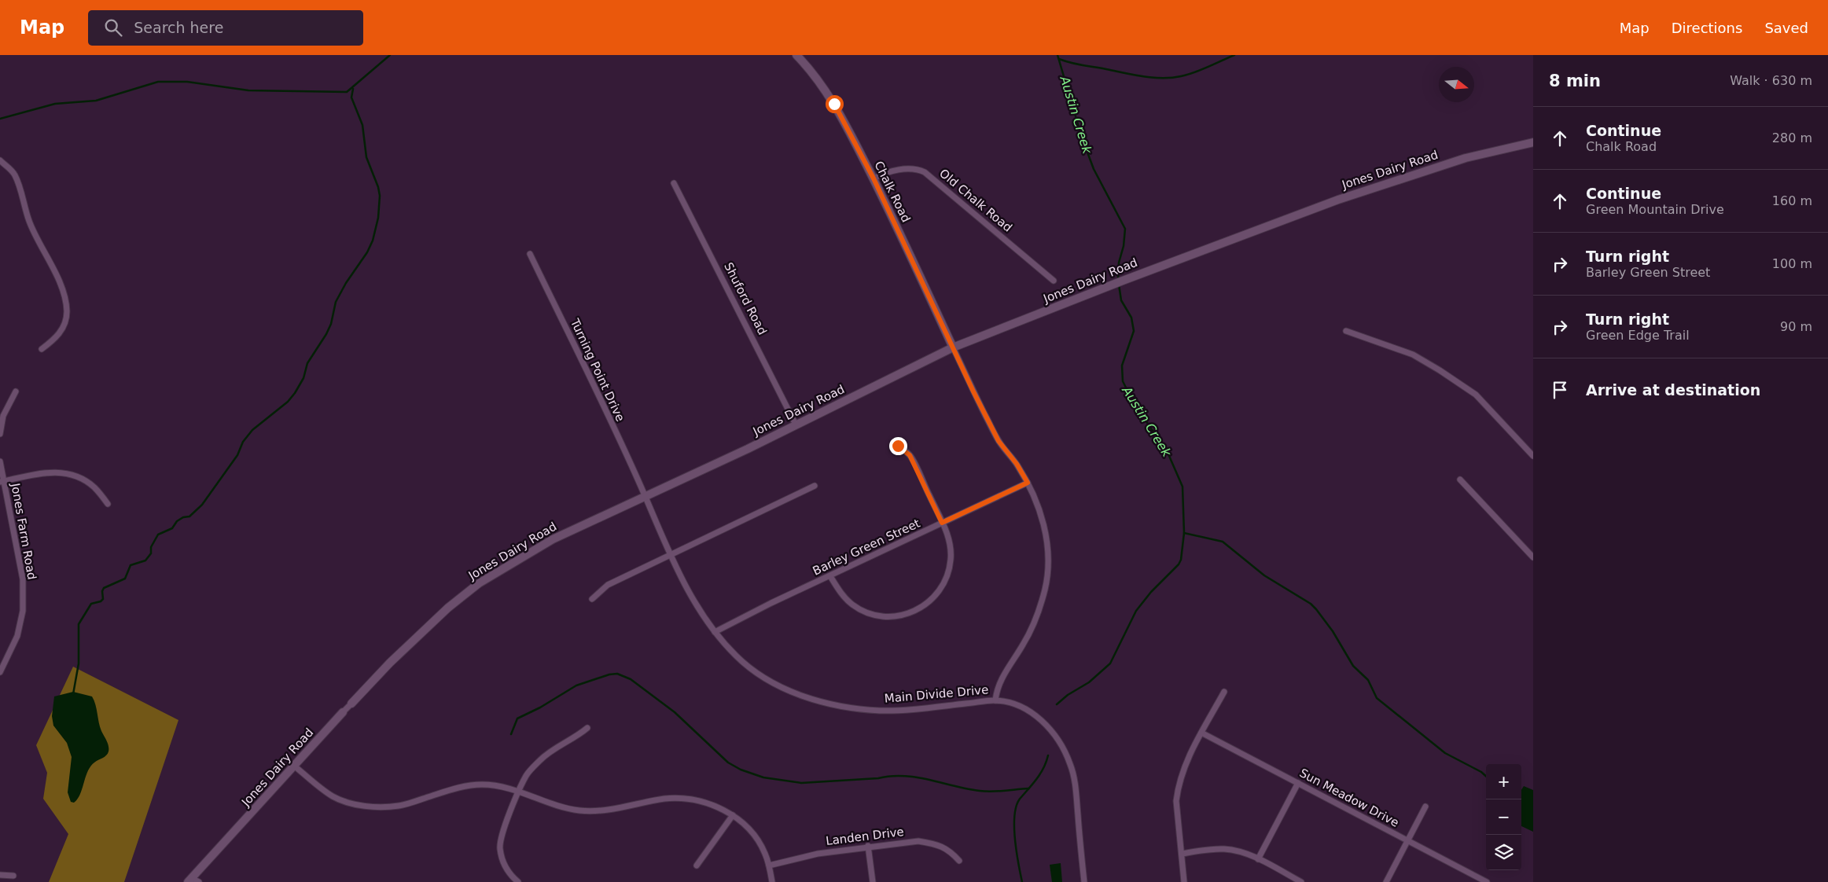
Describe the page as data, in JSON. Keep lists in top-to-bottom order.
{
  "streets": {
    "street": [
      "Jones Dairy Road",
      "Chalk Road",
      "Old Chalk Road",
      "Shuford Road",
      "Turning Point Drive",
      "Jones Farm Road",
      "Barley Green Street",
      "Main Divide Drive",
      "Sun Meadow Drive",
      "Landen Drive"
    ]
  },
  "crossings": [
    ["Jones Dairy Road", "Chalk Road"],
    ["Jones Dairy Road", "Shuford Road"],
    ["Jones Dairy Road", "Turning Point Drive"],
    ["Jones Dairy Road", "Main Divide Drive"],
    ["Chalk Road", "Old Chalk Road"],
    ["Turning Point Drive", "Main Divide Drive"],
    ["Barley Green Street", "Main Divide Drive"]
  ],
  "water": ["Austin Creek"],
  "north": "right",
  "page": {
    "header": "Map",
    "search": "Search here",
    "nav": ["Map", "Directions", "Saved"],
    "heading": ["8 min", "Walk · 630 m"],
    "list": [
      ["Continue", "Chalk Road", "280 m"],
      ["Continue", "Green Mountain Drive", "160 m"],
      ["Turn right", "Barley Green Street", "100 m"],
      ["Turn right", "Green Edge Trail", "90 m"],
      "Arrive at destination"
    ],
    "map_buttons": ["+", "−"]
  }
}
